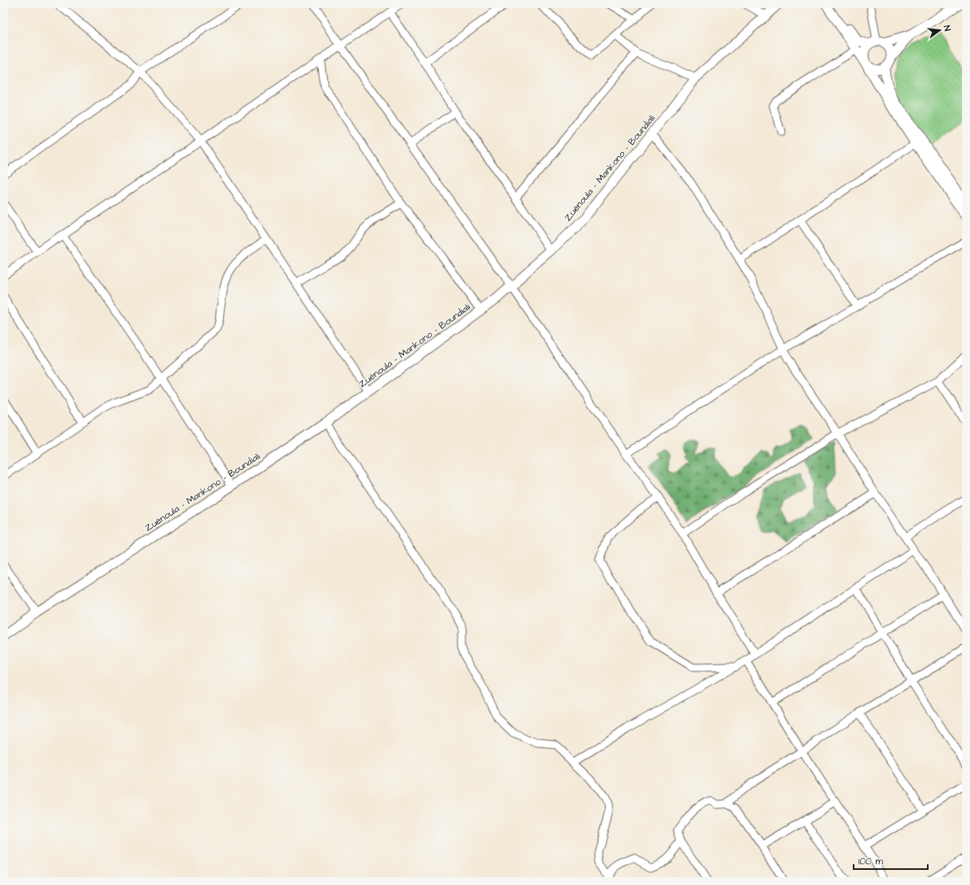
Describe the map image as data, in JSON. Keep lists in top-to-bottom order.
{
  "streets": {
    "main road": ["Zuénoula - Mankono - Boundiali"]
  },
  "scale_bar": "100 m",
  "north": "right"
}
